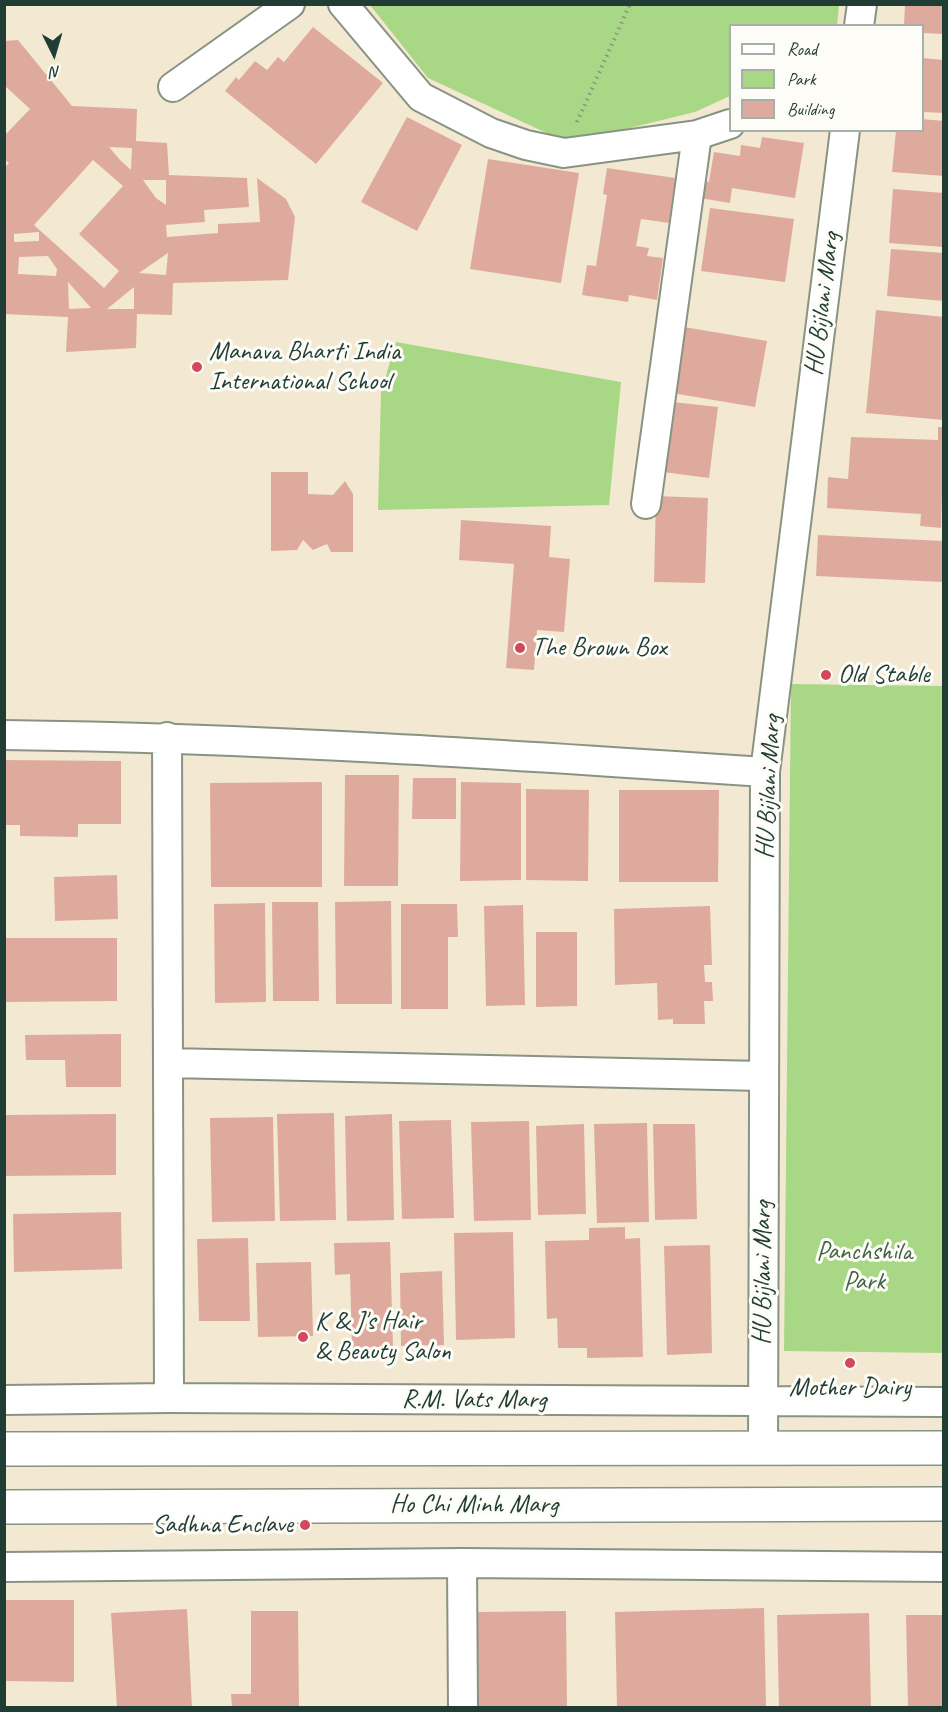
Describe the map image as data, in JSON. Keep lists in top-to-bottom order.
{
  "streets": {
    "main road": ["Ho Chi Minh Marg"],
    "street": ["HU Bijlani Marg", "R.M. Vats Marg"]
  },
  "crossings": [
    ["HU Bijlani Marg", "R.M. Vats Marg"]
  ],
  "parks": ["Panchshila Park"],
  "places": [
    "Manava Bharti India International School",
    "The Brown Box",
    "Old Stable",
    "K & J's Hair & Beauty Salon",
    "Mother Dairy",
    "Sadhna Enclave"
  ],
  "legend": ["Road", "Park", "Building"],
  "north": "bottom"
}
